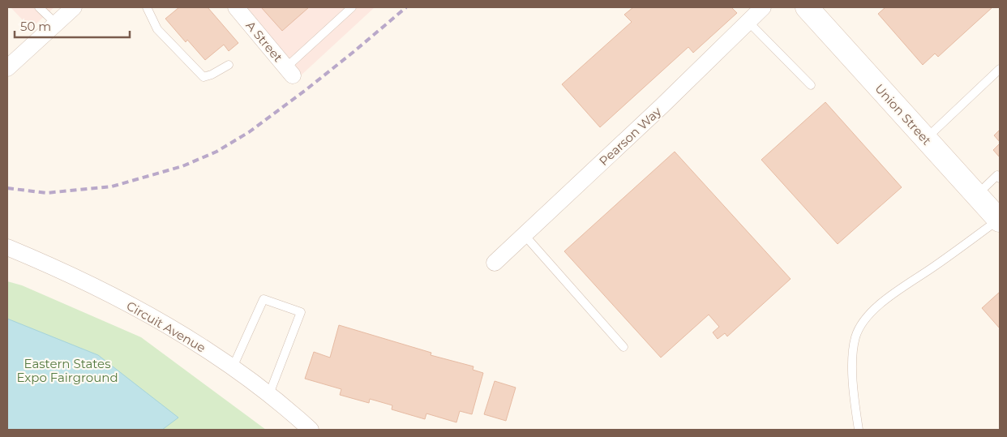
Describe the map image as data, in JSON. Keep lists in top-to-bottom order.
{
  "streets": {
    "street": [
      "A Street",
      "Union Street",
      "Pearson Way",
      "Circuit Avenue"
    ]
  },
  "parks": ["Eastern States Expo Fairground"],
  "scale_bar": "50 m"
}
